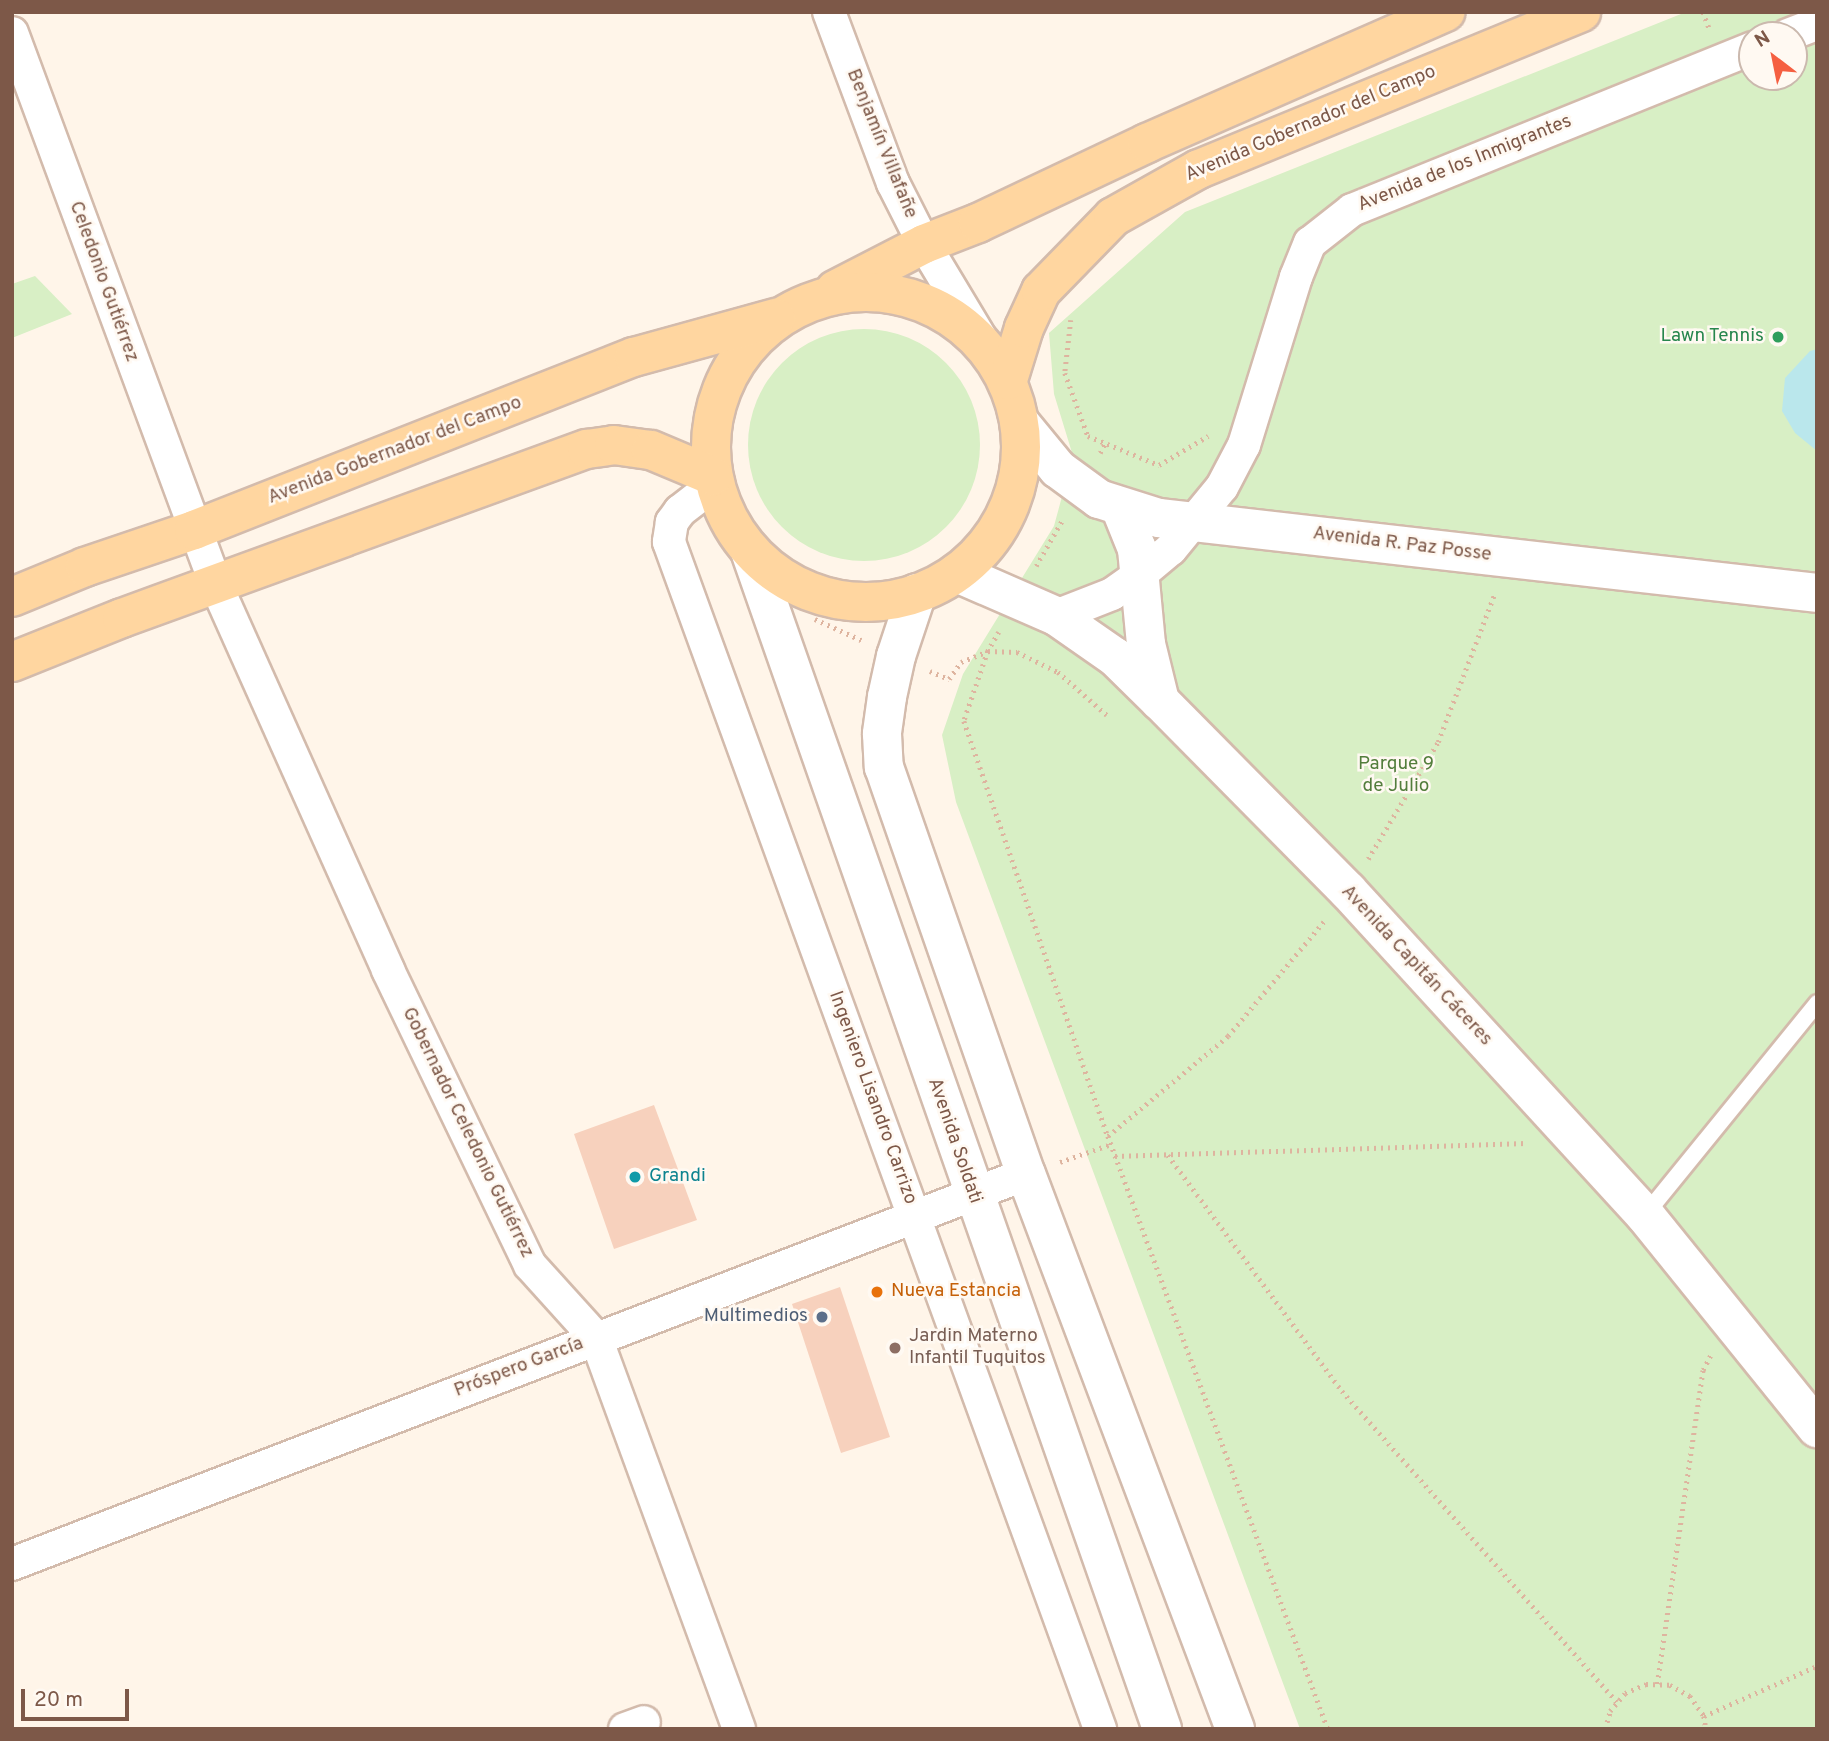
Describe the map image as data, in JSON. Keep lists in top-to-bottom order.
{
  "streets": {
    "main road": [
      "Avenida Gobernador del Campo",
      "Avenida R. Paz Posse",
      "Avenida Capitán Cáceres",
      "Avenida Soldati"
    ],
    "street": [
      "Benjamín Villafañe",
      "Avenida de los Inmigrantes",
      "Celedonio Gutiérrez",
      "Ingeniero Lisandro Carrizo",
      "Gobernador Celedonio Gutiérrez",
      "Próspero García"
    ]
  },
  "crossings": [
    ["Avenida Gobernador del Campo", "Celedonio Gutiérrez"],
    ["Avenida Gobernador del Campo", "Gobernador Celedonio Gutiérrez"],
    ["Avenida de los Inmigrantes", "Avenida R. Paz Posse"],
    ["Avenida de los Inmigrantes", "Avenida Capitán Cáceres"],
    ["Celedonio Gutiérrez", "Gobernador Celedonio Gutiérrez"],
    ["Ingeniero Lisandro Carrizo", "Próspero García"],
    ["Gobernador Celedonio Gutiérrez", "Próspero García"],
    ["Avenida Soldati", "Próspero García"]
  ],
  "parks": ["Parque 9 de Julio"],
  "places": [
    "Lawn Tennis",
    "Grandi",
    "Nueva Estancia",
    "Multimedios",
    "Jardin Materno Infantil Tuquitos"
  ],
  "scale_bar": "20 m",
  "north": "top left"
}
